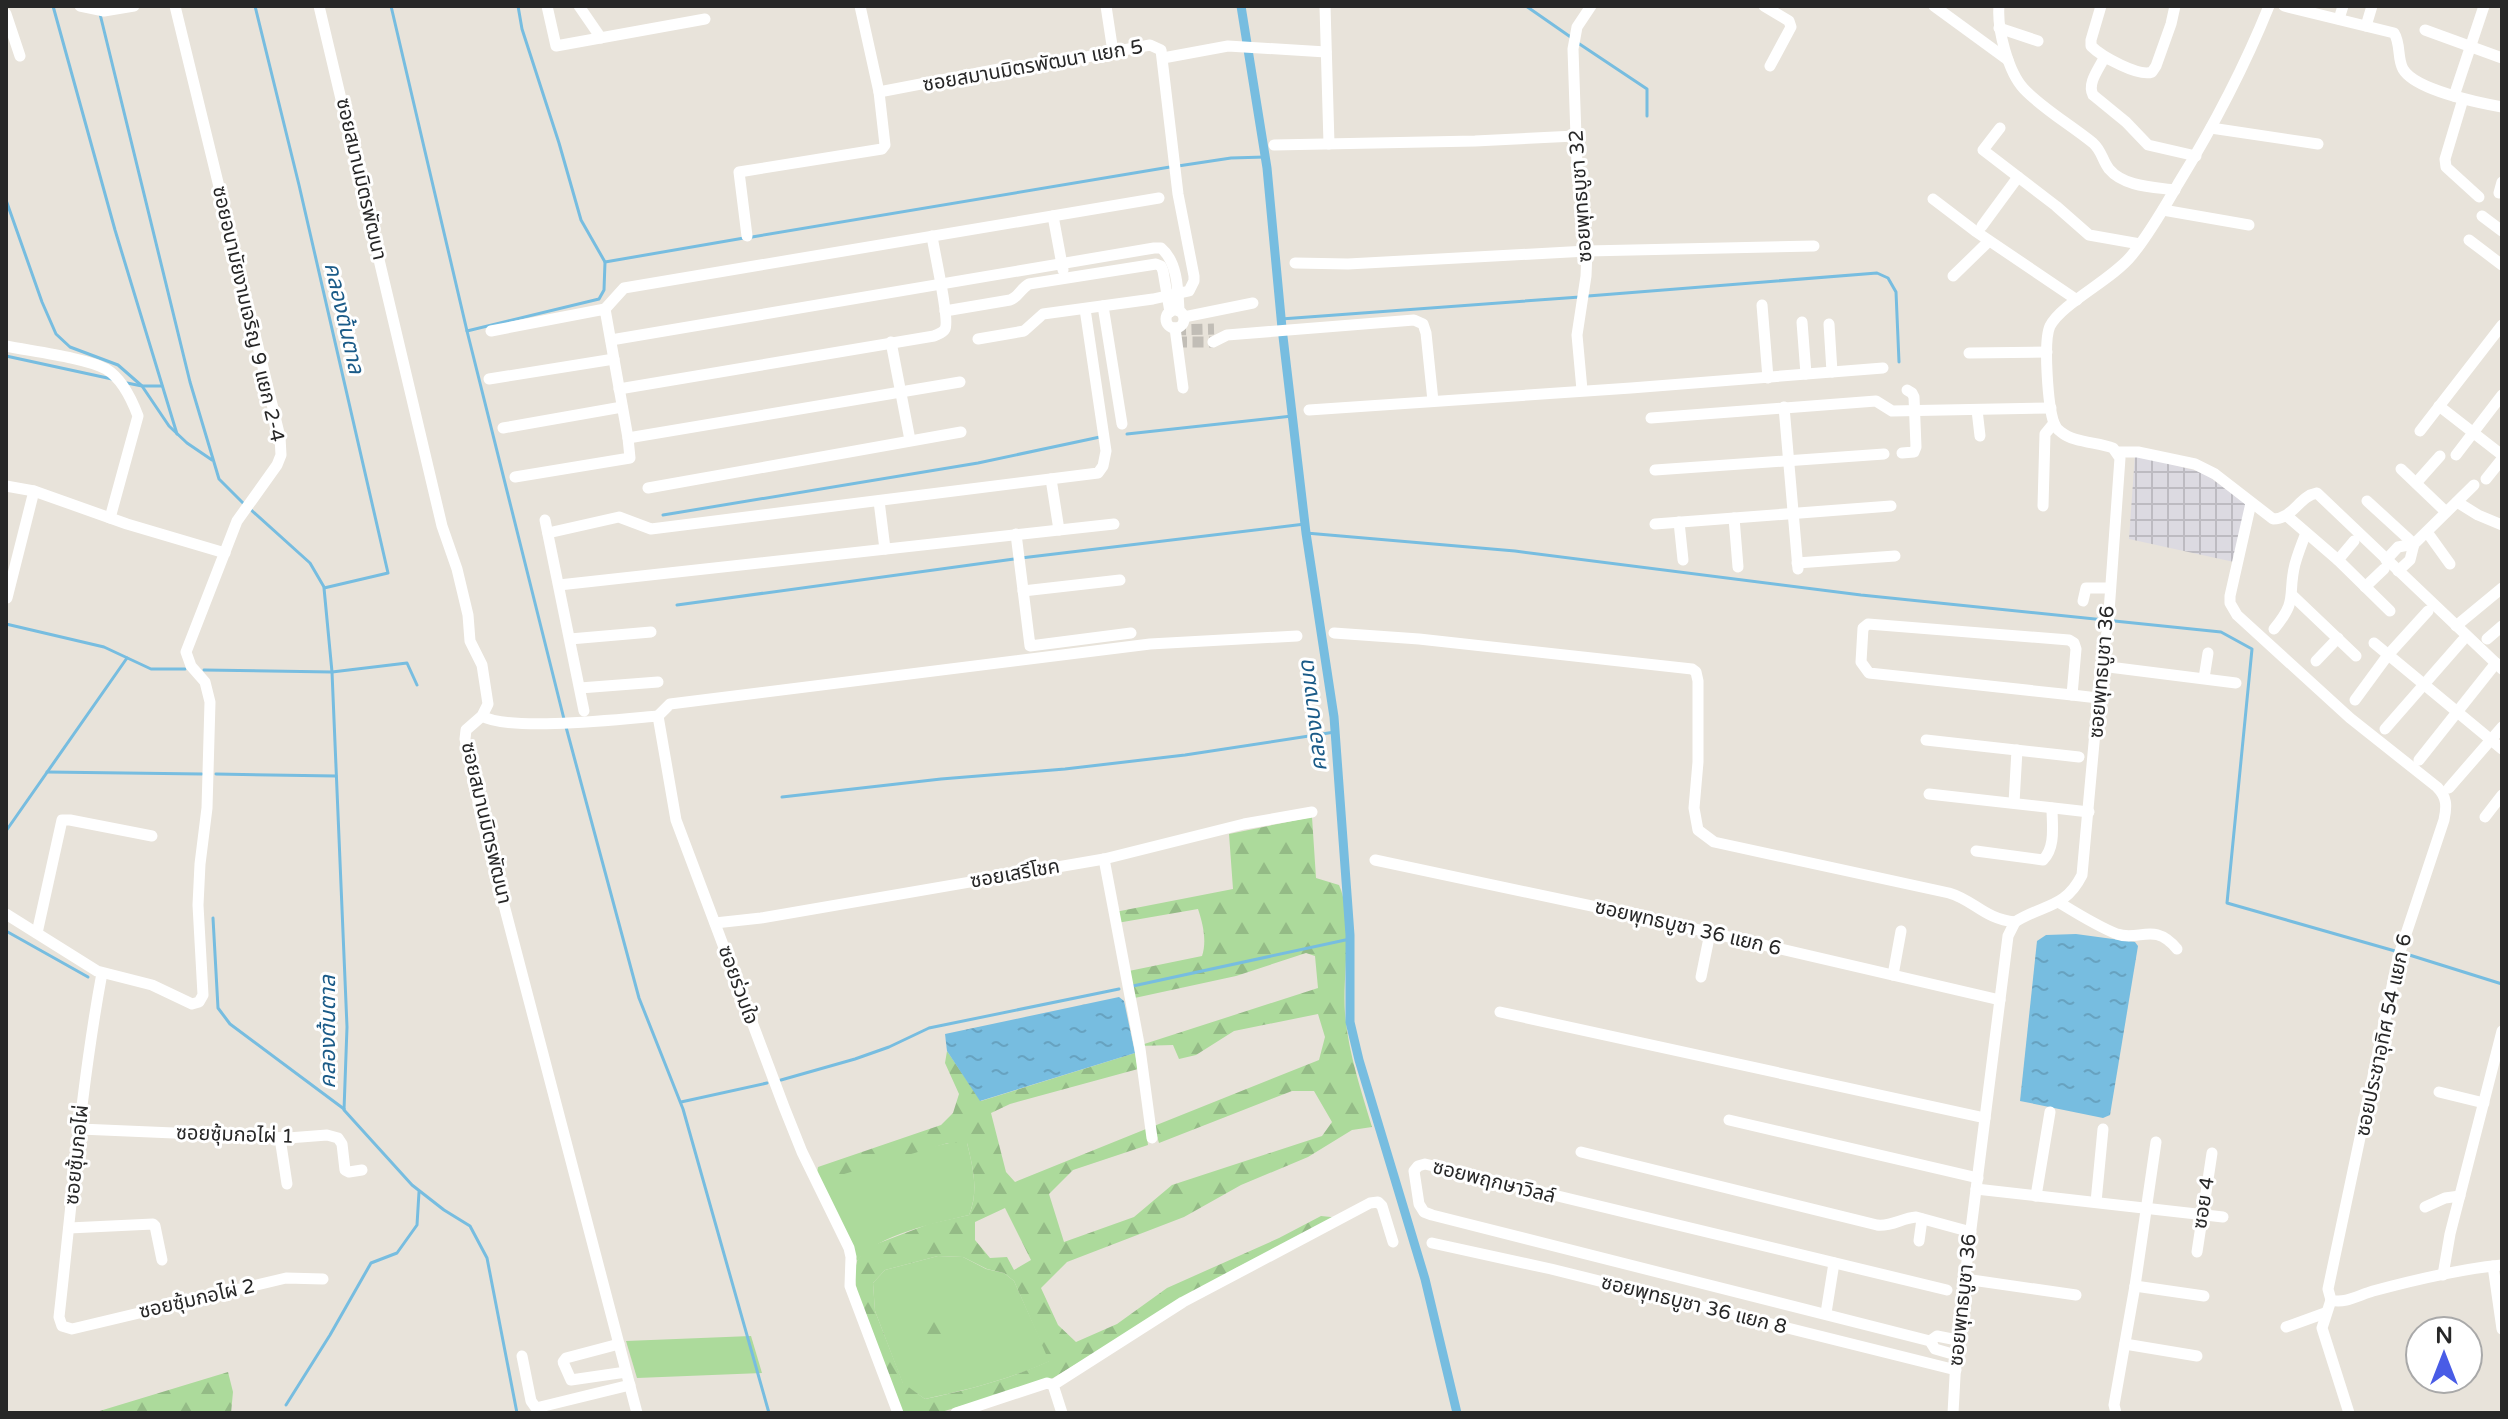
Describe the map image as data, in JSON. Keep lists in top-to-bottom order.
{
  "streets": {
    "street": [
      "ซอยสมานมิตรพัฒนา แยก 5",
      "ซอยสมานมิตรพัฒนา",
      "ซอยพุทธบูชา 32",
      "ซอยอนามัยงามเจริญ 9 แยก 2-4",
      "ซอยพุทธบูชา 36",
      "ซอยเสรีโชค",
      "ซอยพุทธบูชา 36 แยก 6",
      "ซอยร่วมใจ",
      "ซอยประชาอุทิศ 54 แยก 6",
      "ซอยซุ้มกอไผ่ 1",
      "ซอยซุ้มกอไผ่",
      "ซอยพฤกษาวิลล์",
      "ซอย 4",
      "ซอยซุ้มกอไผ่ 2",
      "ซอยพุทธบูชา 36 แยก 8"
    ]
  },
  "crossings": [
    ["ซอยอนามัยงามเจริญ 9 แยก 2-4", "ซอยซุ้มกอไผ่"],
    ["ซอยพุทธบูชา 36", "ซอยพุทธบูชา 36 แยก 6"],
    ["ซอยพุทธบูชา 36", "ซอยพฤกษาวิลล์"],
    ["ซอยพุทธบูชา 36", "ซอยพุทธบูชา 36 แยก 8"],
    ["ซอยเสรีโชค", "ซอยร่วมใจ"],
    ["ซอยซุ้มกอไผ่ 1", "ซอยซุ้มกอไผ่"],
    ["ซอยซุ้มกอไผ่", "ซอยซุ้มกอไผ่ 2"]
  ],
  "water": ["คลองต้นตาล", "คลองบางมด"],
  "north": "top"
}
